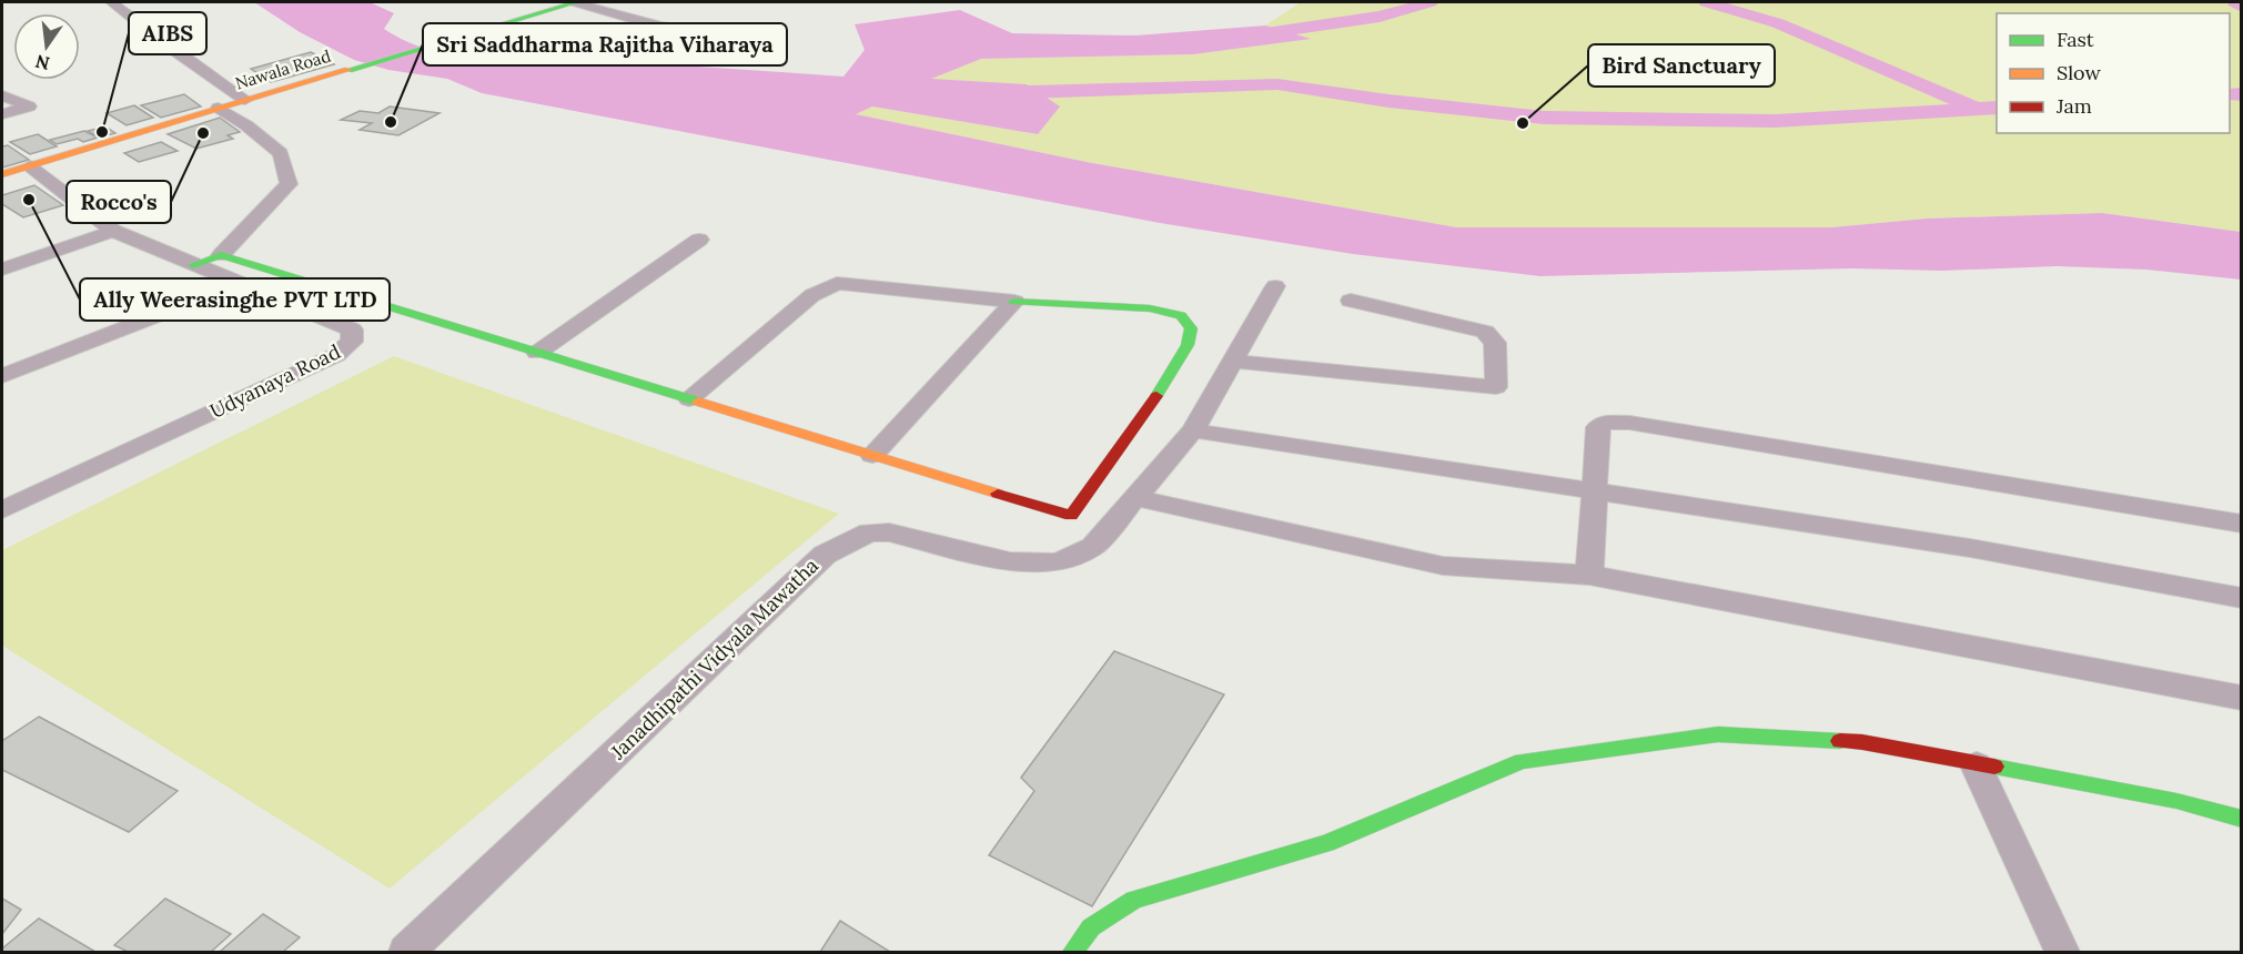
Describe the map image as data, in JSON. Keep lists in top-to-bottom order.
{
  "streets": {
    "street": ["Nawala Road", "Udyanaya Road", "Janadhipathi Vidyala Mawatha"]
  },
  "crossings": [
    ["Nawala Road", "Udyanaya Road"]
  ],
  "places": [
    "Sri Saddharma Rajitha Viharaya",
    "Bird Sanctuary",
    "AIBS",
    "Rocco's",
    "Ally Weerasinghe PVT LTD"
  ],
  "legend": ["Fast", "Slow", "Jam"],
  "north": "bottom"
}
